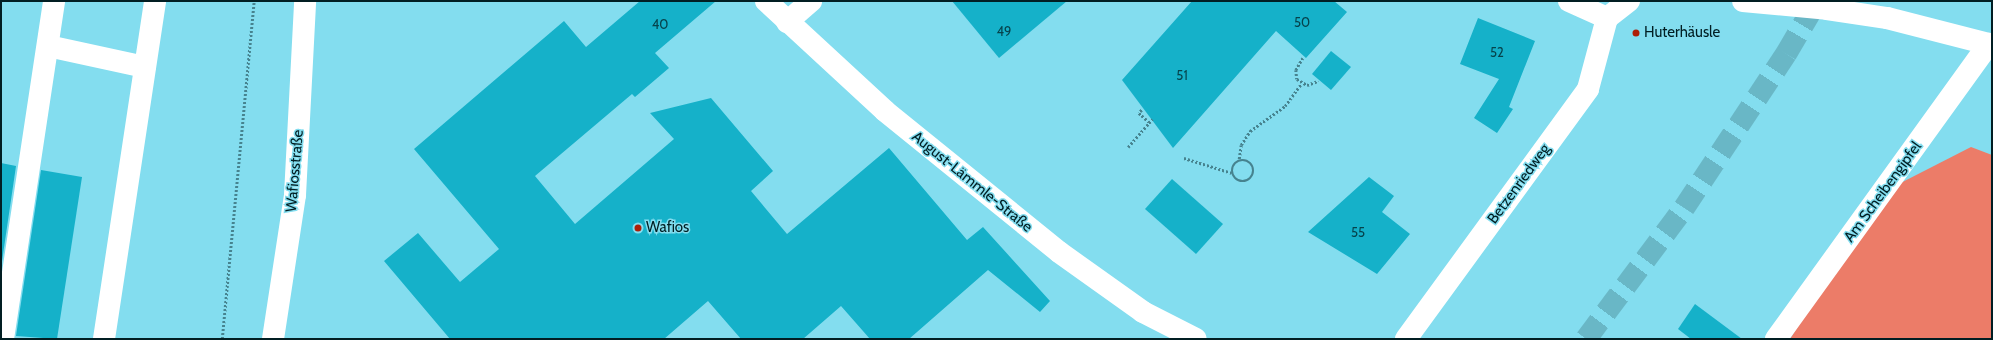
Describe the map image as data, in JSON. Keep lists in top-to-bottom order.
{
  "streets": {
    "street": [
      "Wafiosstraße",
      "August-Lämmle-Straße",
      "Betzenriedweg",
      "Am Scheibengipfel"
    ]
  },
  "places": ["Huterhäusle", "Wafios"],
  "house_numbers": [
    "50",
    "40",
    "49",
    "52",
    "51",
    "55"
  ]
}
